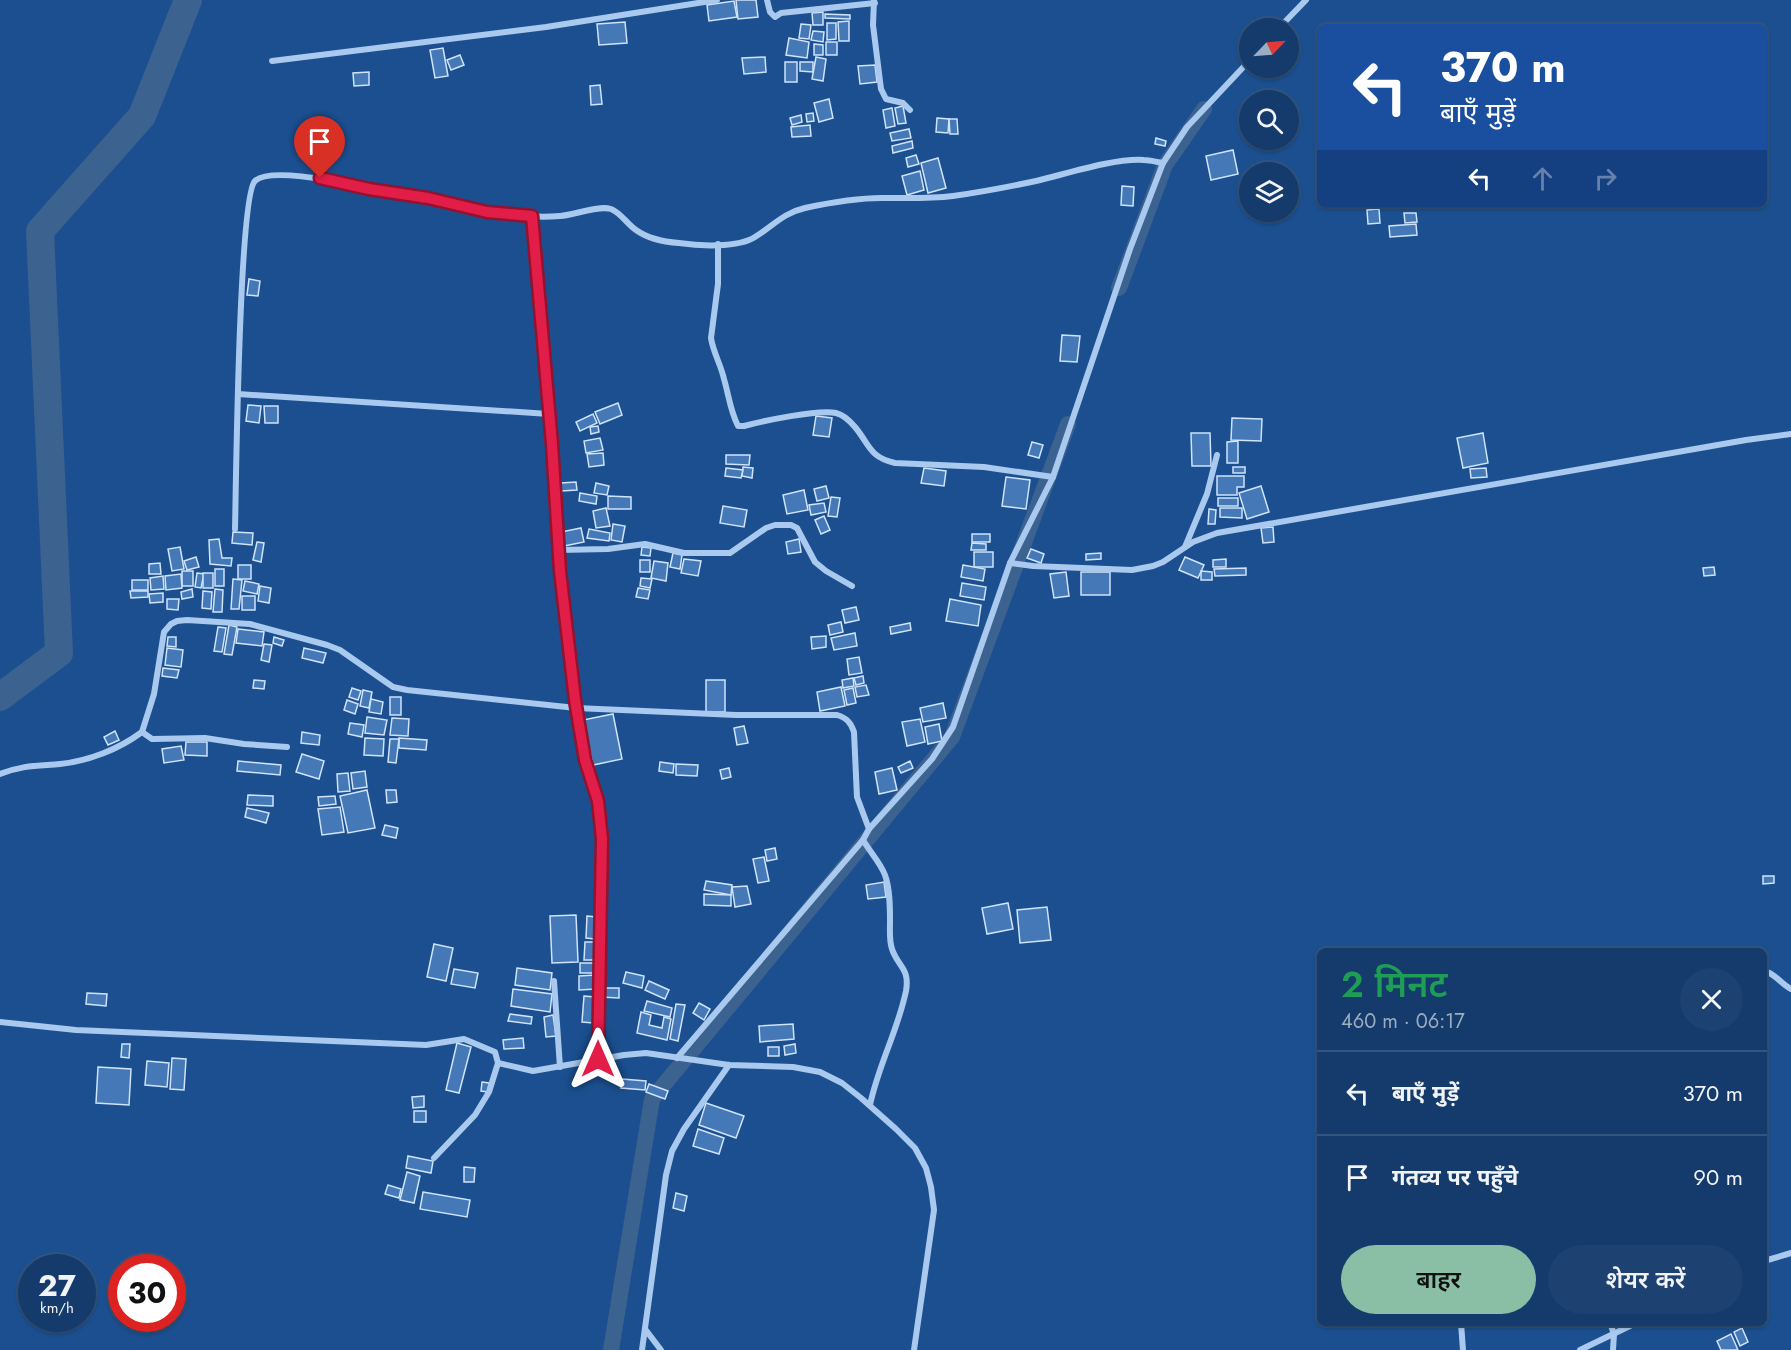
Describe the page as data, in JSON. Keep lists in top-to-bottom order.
{
  "north": "top right",
  "page": {
    "turn": ["370 m", "बाएँ मुड़ें"],
    "heading": ["2 मिनट", "460 m · 06:17"],
    "list": [
      {
        "name": "बाएँ मुड़ें",
        "value": "370 m"
      },
      {
        "name": "गंतव्य पर पहुँचे",
        "value": "90 m"
      }
    ],
    "buttons": ["बाहर", "शेयर करें"],
    "speed": "27 km/h",
    "limit": "30"
  }
}
